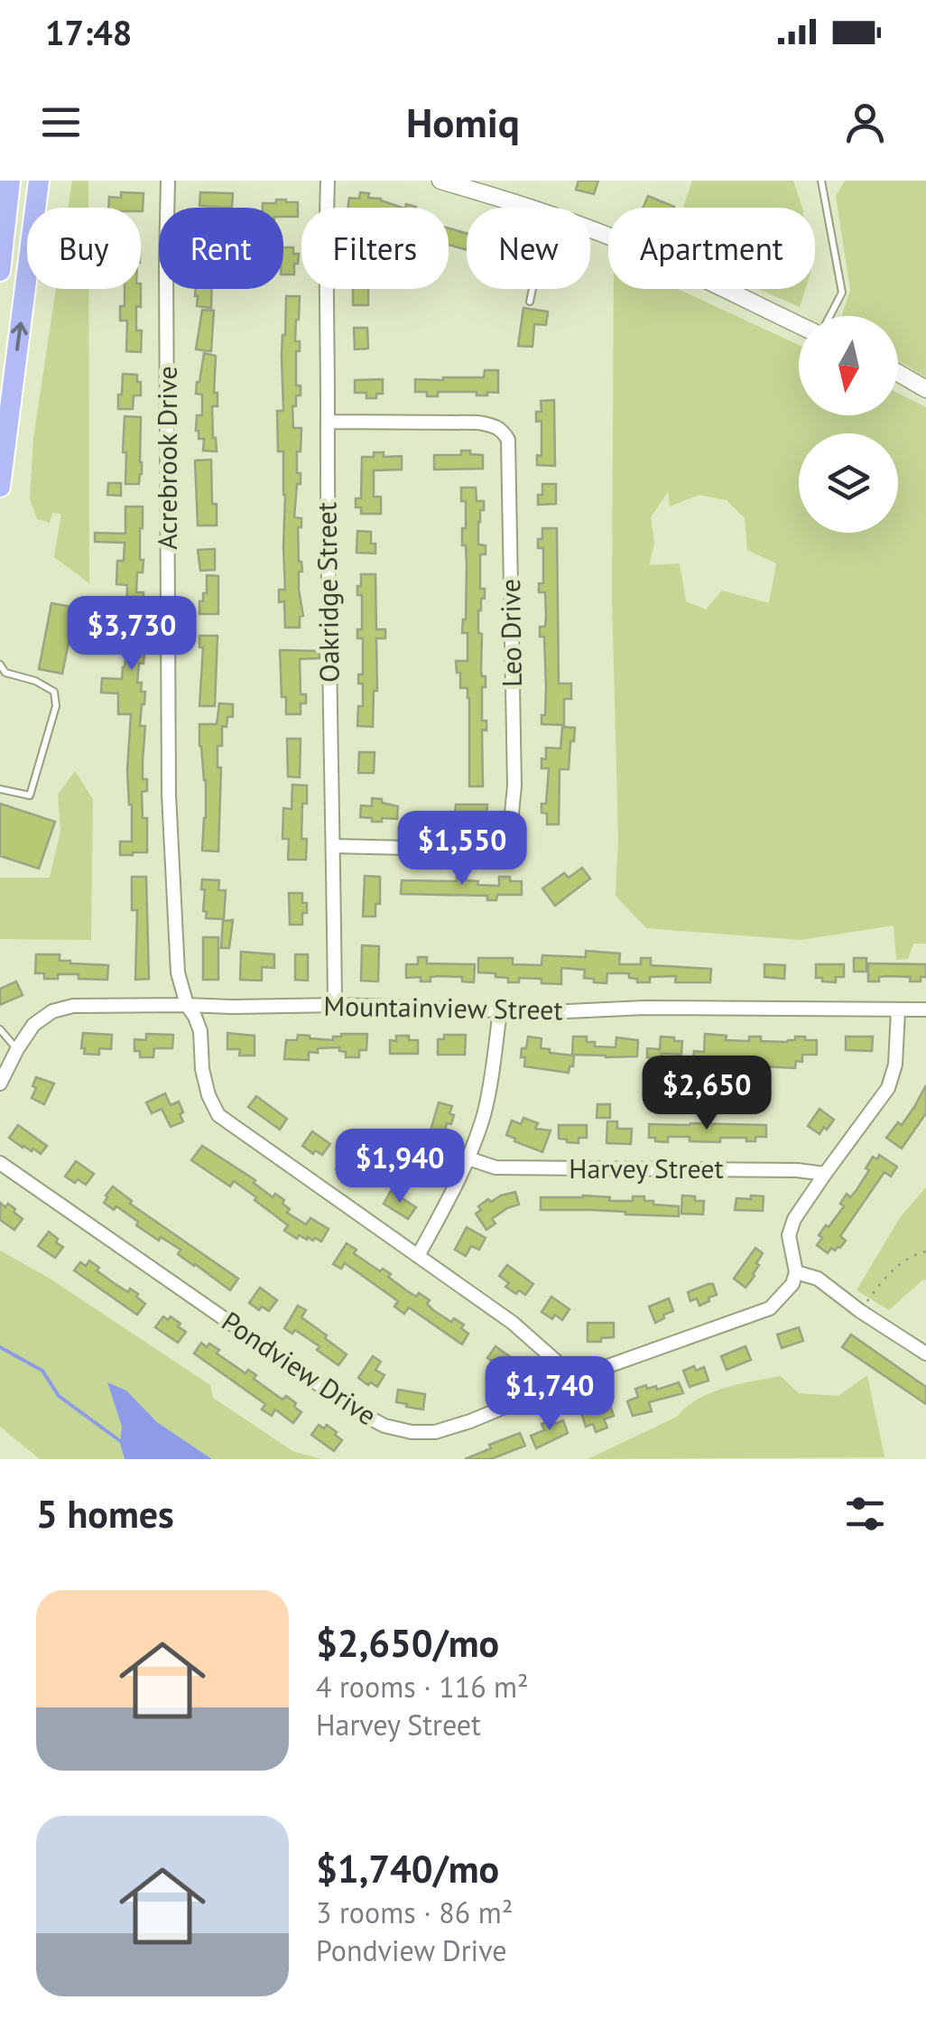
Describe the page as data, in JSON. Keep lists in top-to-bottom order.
{
  "streets": {
    "street": [
      "Acrebrook Drive",
      "Oakridge Street",
      "Leo Drive",
      "Mountainview Street",
      "Harvey Street",
      "Pondview Drive"
    ]
  },
  "crossings": [
    ["Acrebrook Drive", "Mountainview Street"],
    ["Acrebrook Drive", "Pondview Drive"],
    ["Oakridge Street", "Leo Drive"],
    ["Oakridge Street", "Mountainview Street"]
  ],
  "north": "bottom",
  "page": {
    "status": "17:48",
    "header": "Homiq",
    "chip": [
      "Buy",
      "Rent",
      "Filters",
      "New",
      "Apartment"
    ],
    "price": [
      "$3,730",
      "$1,550",
      "$2,650",
      "$1,940",
      "$1,740"
    ],
    "heading": "5 homes",
    "list": [
      {
        "name": "$2,650/mo",
        "note": "4 rooms · 116 m² · Harvey Street"
      },
      {
        "name": "$1,740/mo",
        "note": "3 rooms · 86 m² · Pondview Drive"
      }
    ]
  }
}
